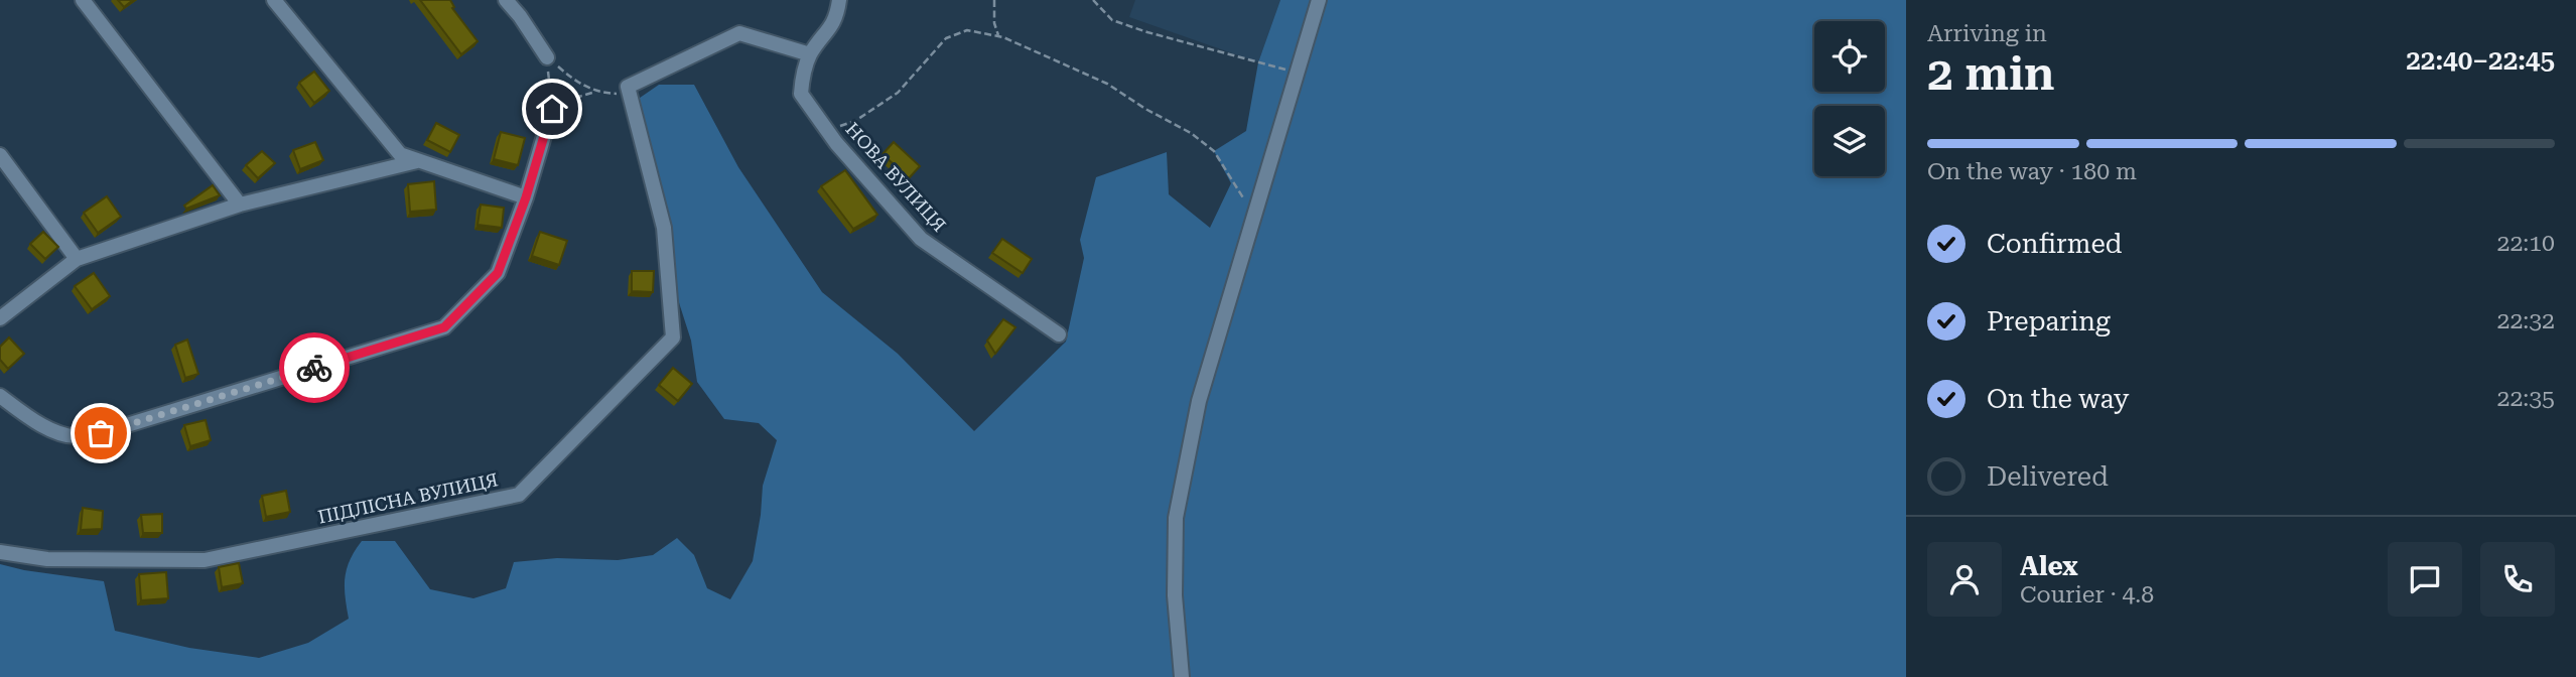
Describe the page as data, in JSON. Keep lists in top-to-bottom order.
{
  "streets": {
    "street": ["НОВА ВУЛИЦЯ", "ПІДЛІСНА ВУЛИЦЯ"]
  },
  "page": {
    "heading": ["2 min", "Arriving in", "22:40–22:45"],
    "panel": ["Alex", "Courier · 4.8"],
    "bar": "On the way · 180 m",
    "list": [
      ["Confirmed", "22:10"],
      ["Preparing", "22:32"],
      ["On the way", "22:35"],
      "Delivered"
    ]
  }
}
